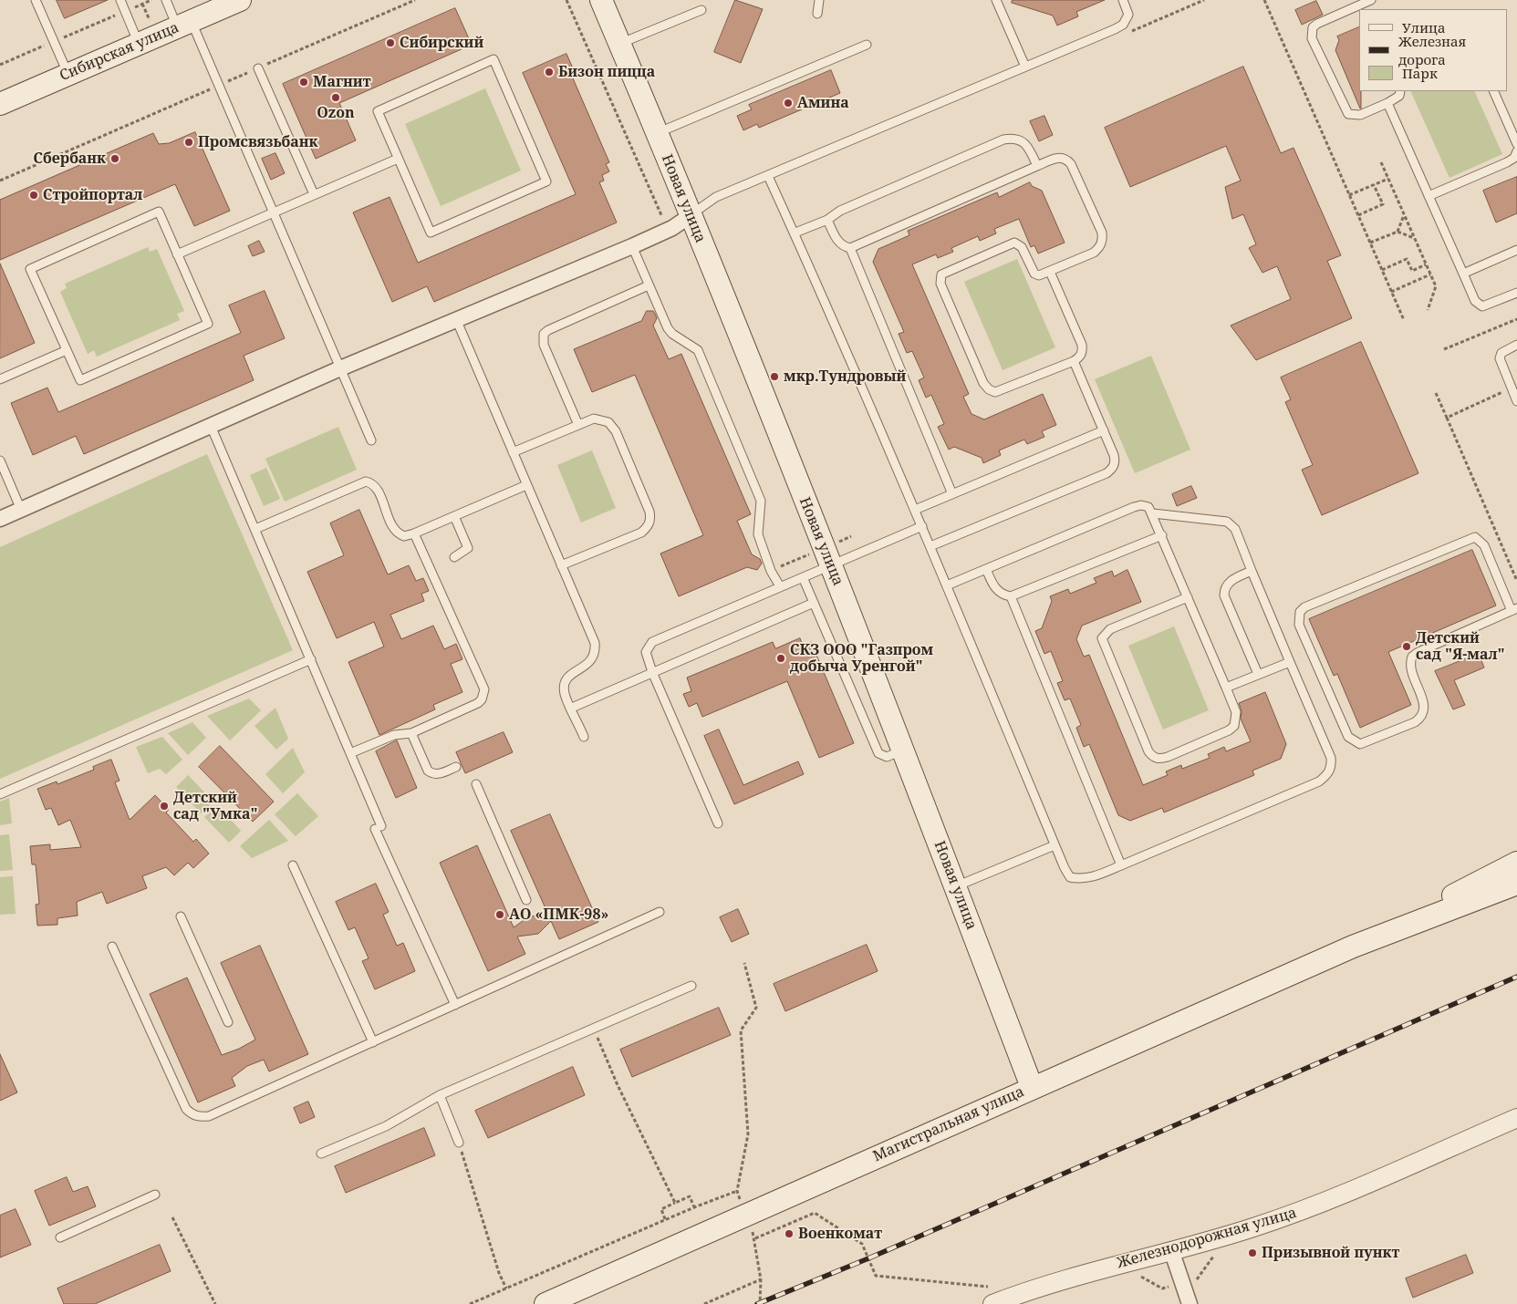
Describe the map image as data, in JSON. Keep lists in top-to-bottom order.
{
  "streets": {
    "main road": ["Сибирская улица", "Новая улица", "Магистральная улица"],
    "street": ["Железнодорожная улица"]
  },
  "crossings": [
    ["Новая улица", "Магистральная улица"]
  ],
  "places": [
    "Сибирский",
    "Бизон пицца",
    "Магнит",
    "Ozon",
    "Амина",
    "Промсвязьбанк",
    "Сбербанк",
    "Стройпортал",
    "мкр.Тундровый",
    "Детский сад \"Я-мал\"",
    "СКЗ ООО \"Газпром добыча Уренгой\"",
    "Детский сад \"Умка\"",
    "АО «ПМК-98»",
    "Военкомат",
    "Призывной пункт"
  ],
  "legend": ["Улица", "Железная дорога", "Парк"]
}
